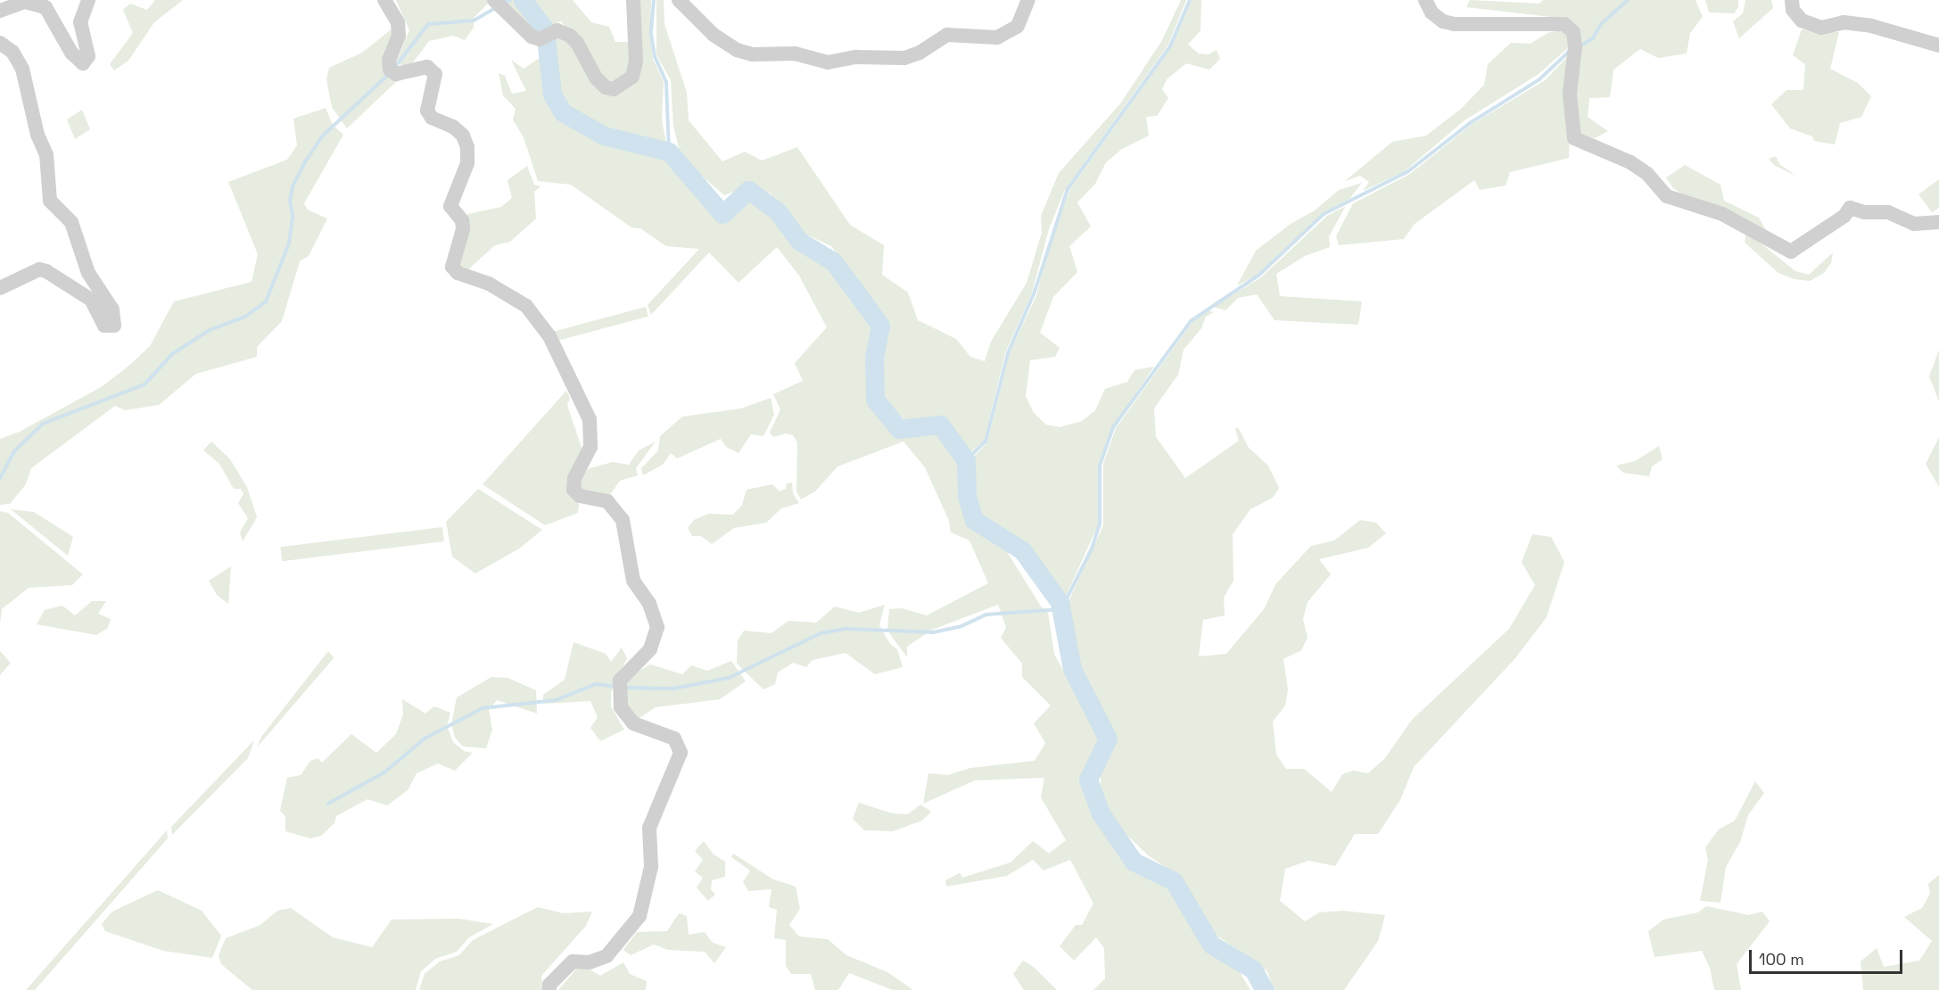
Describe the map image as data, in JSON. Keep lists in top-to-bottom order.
{
  "scale_bar": "100 m"
}
